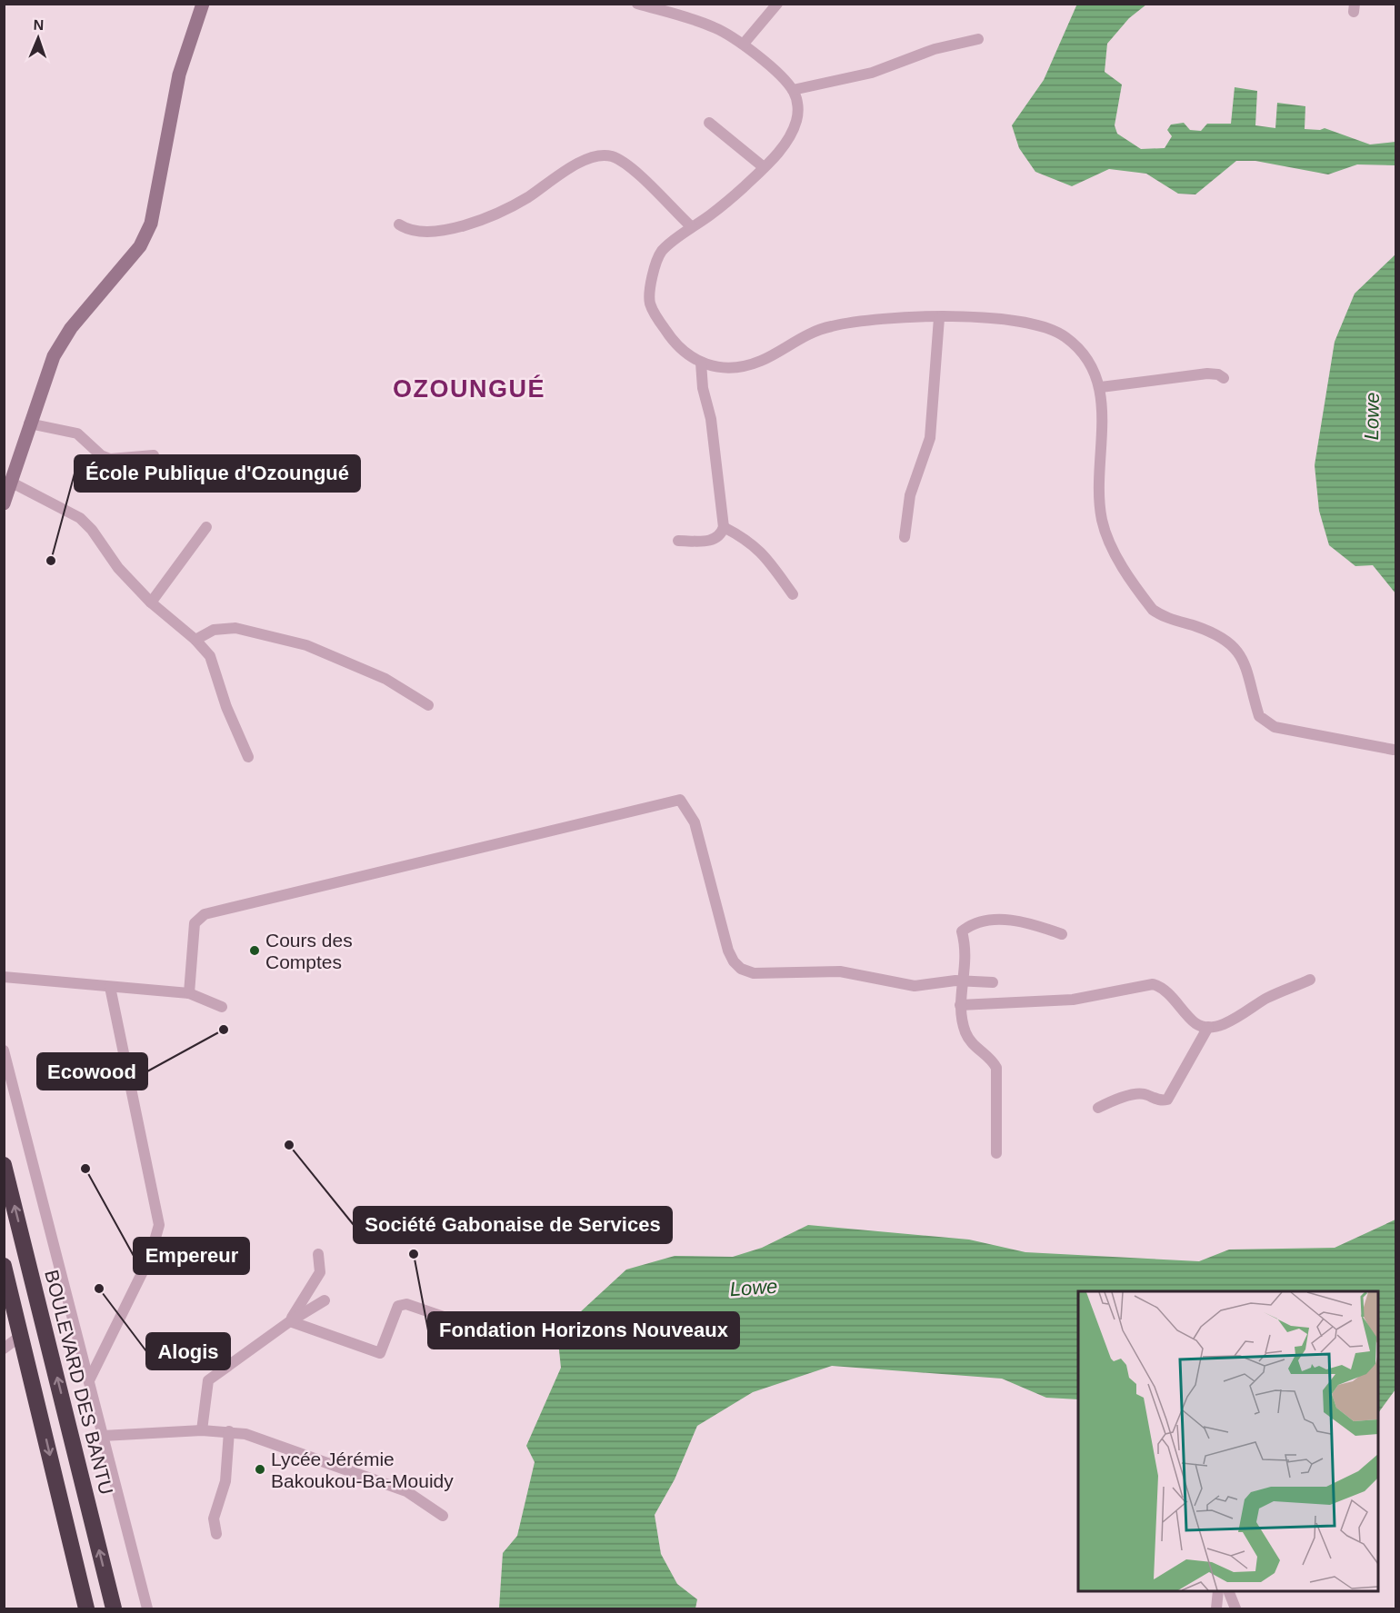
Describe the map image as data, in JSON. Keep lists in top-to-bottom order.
{
  "streets": {
    "highway": ["BOULEVARD DES BANTU"]
  },
  "districts": ["OZOUNGUÉ"],
  "water": ["Lowe"],
  "places": [
    "École Publique d'Ozoungué",
    "Cours des Comptes",
    "Ecowood",
    "Société Gabonaise de Services",
    "Empereur",
    "Fondation Horizons Nouveaux",
    "Alogis",
    "Lycée Jérémie Bakoukou-Ba-Mouidy"
  ],
  "north": "top"
}
